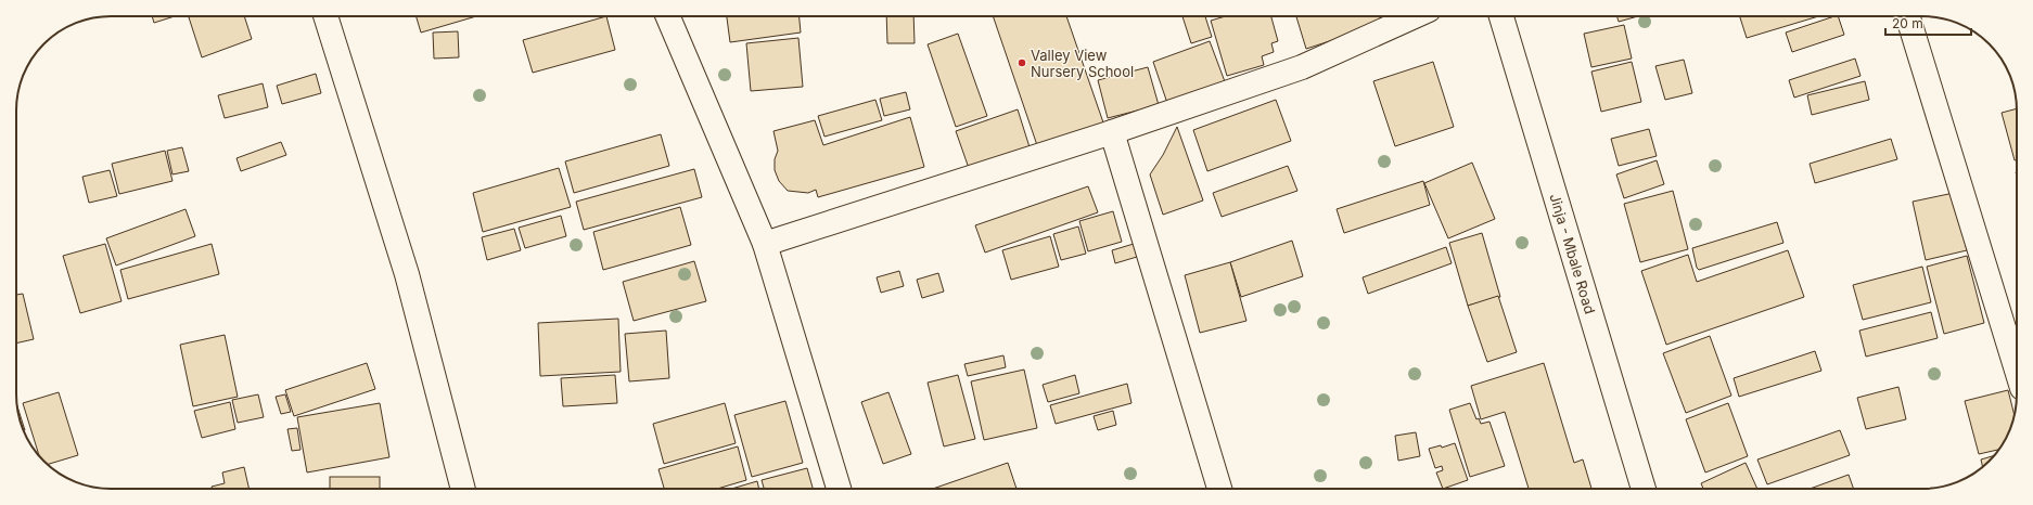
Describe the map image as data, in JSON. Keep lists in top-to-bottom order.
{
  "streets": {
    "street": ["Jinja - Mbale Road"]
  },
  "places": ["Valley View Nursery School"],
  "scale_bar": "20 m"
}
